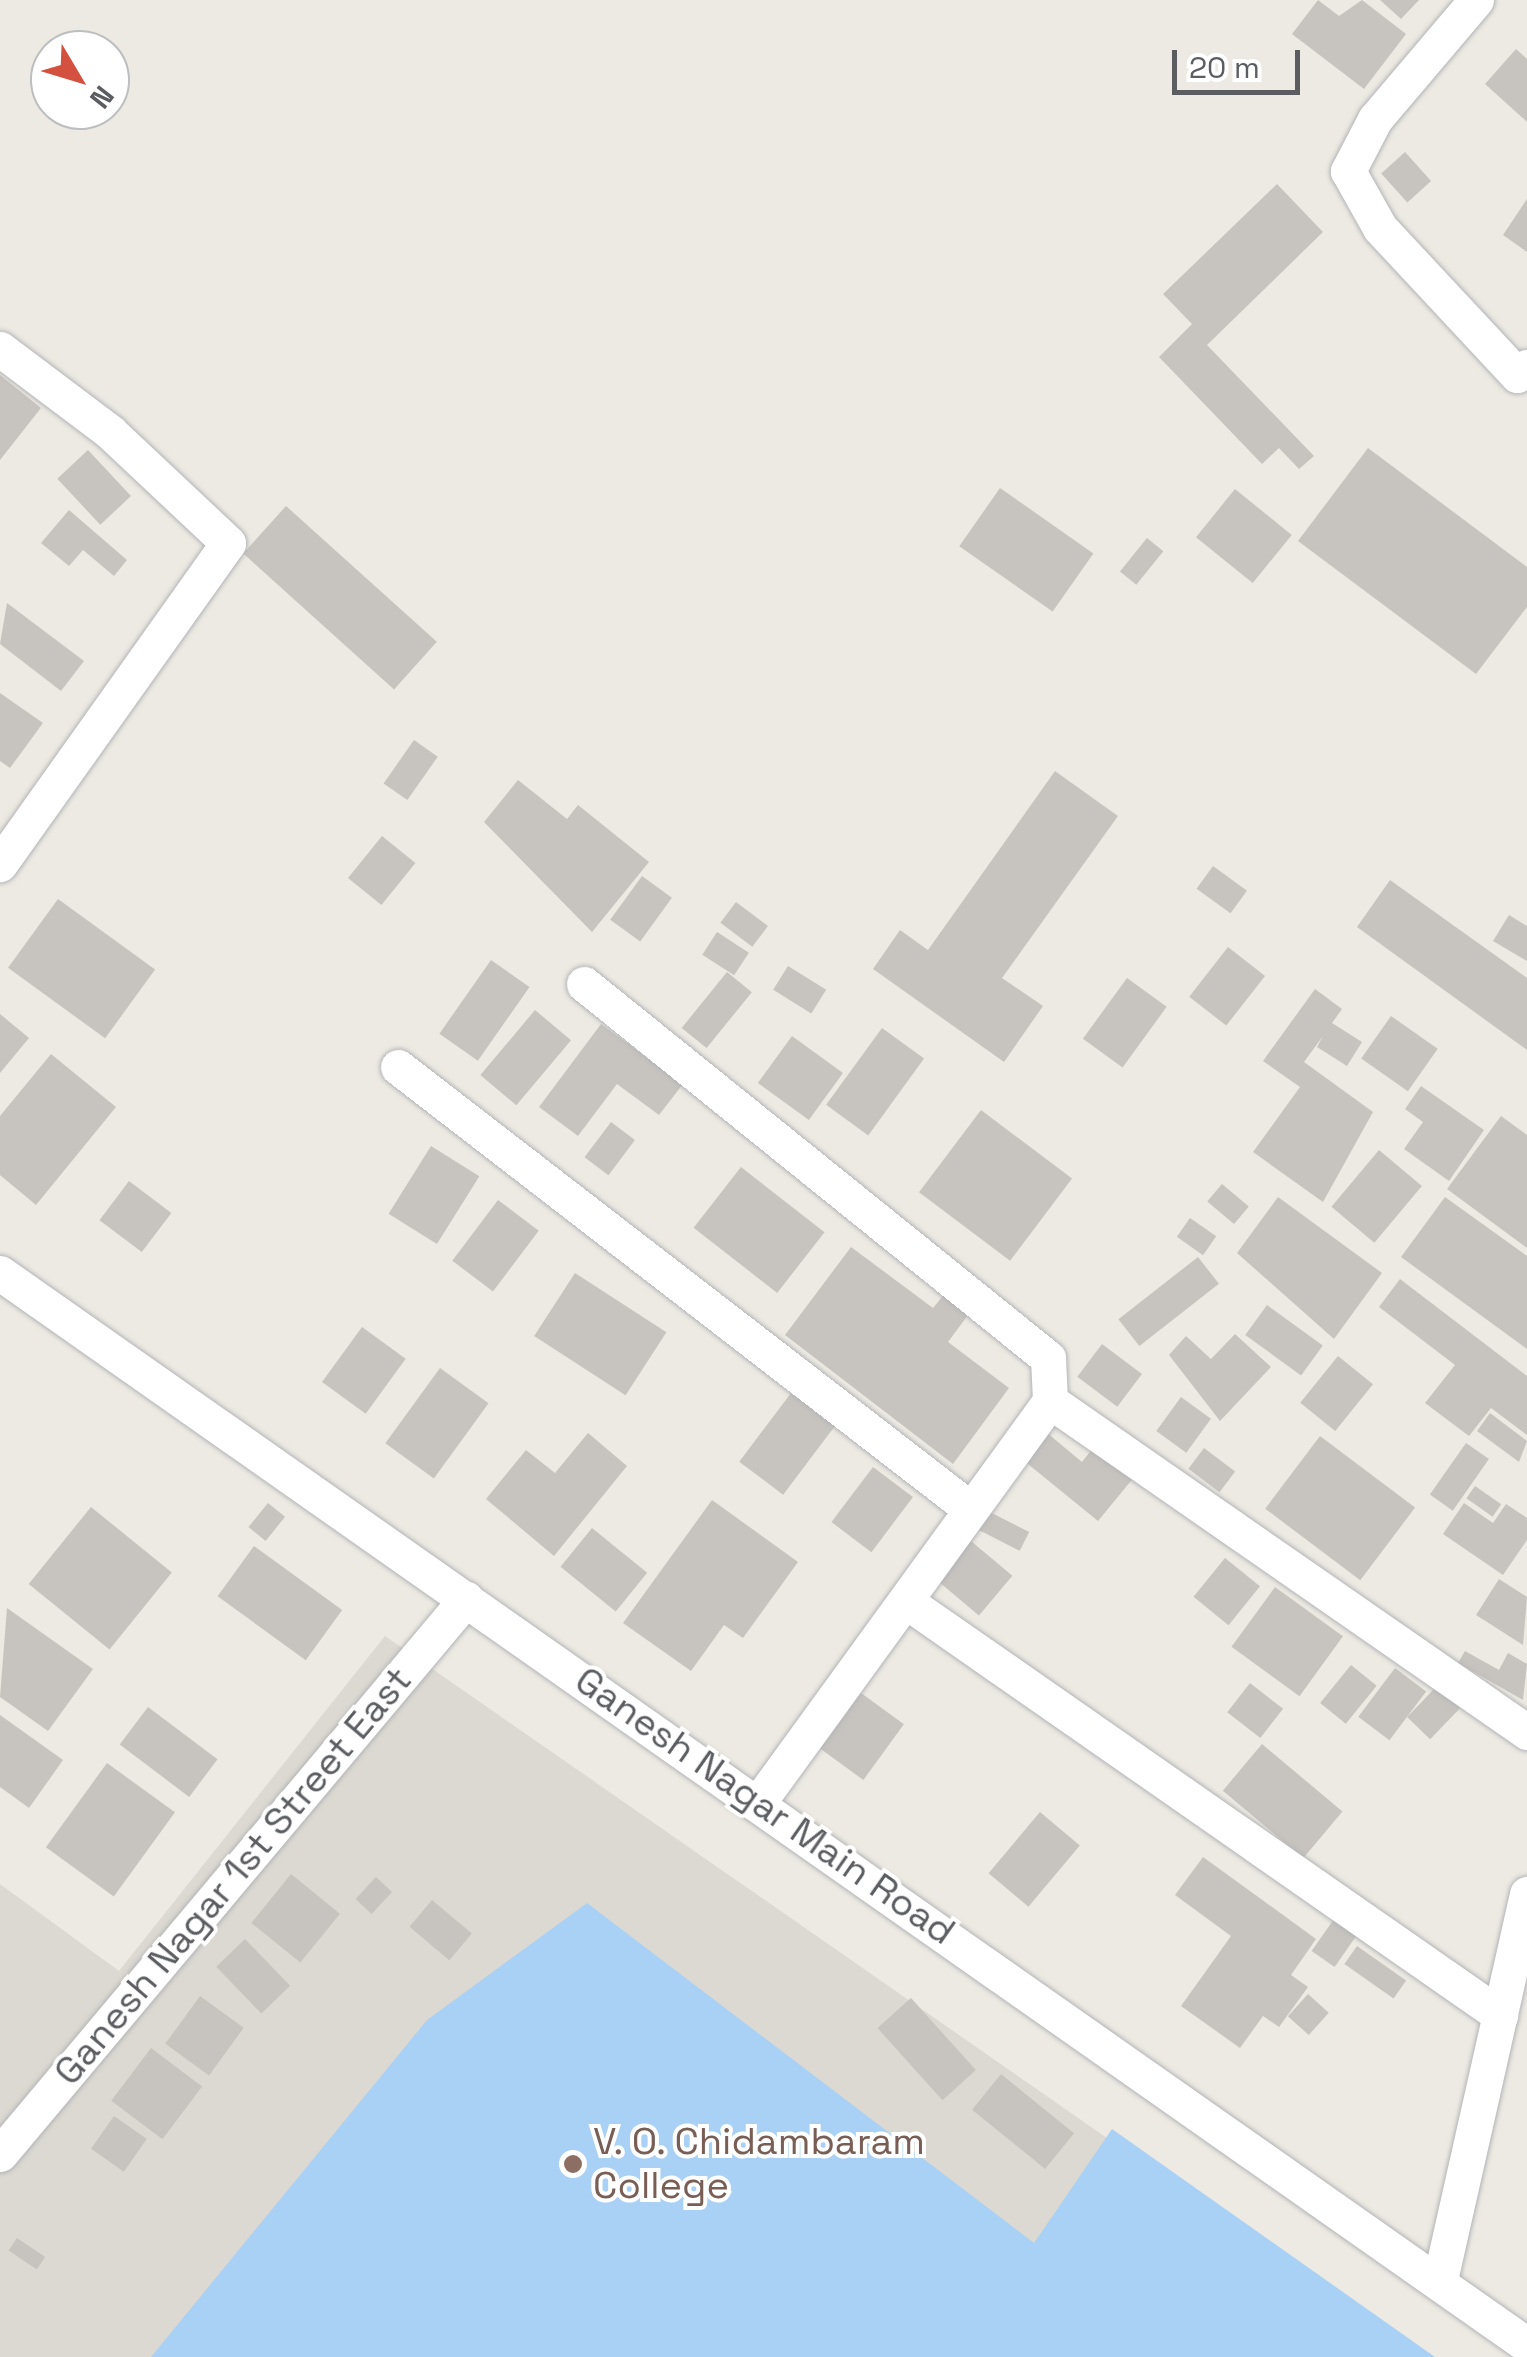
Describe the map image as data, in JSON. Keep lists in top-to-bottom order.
{
  "streets": {
    "street": ["Ganesh Nagar Main Road", "Ganesh Nagar 1st Street East"]
  },
  "crossings": [
    ["Ganesh Nagar Main Road", "Ganesh Nagar 1st Street East"]
  ],
  "places": ["V. O. Chidambaram College"],
  "scale_bar": "20 m",
  "north": "bottom right"
}
